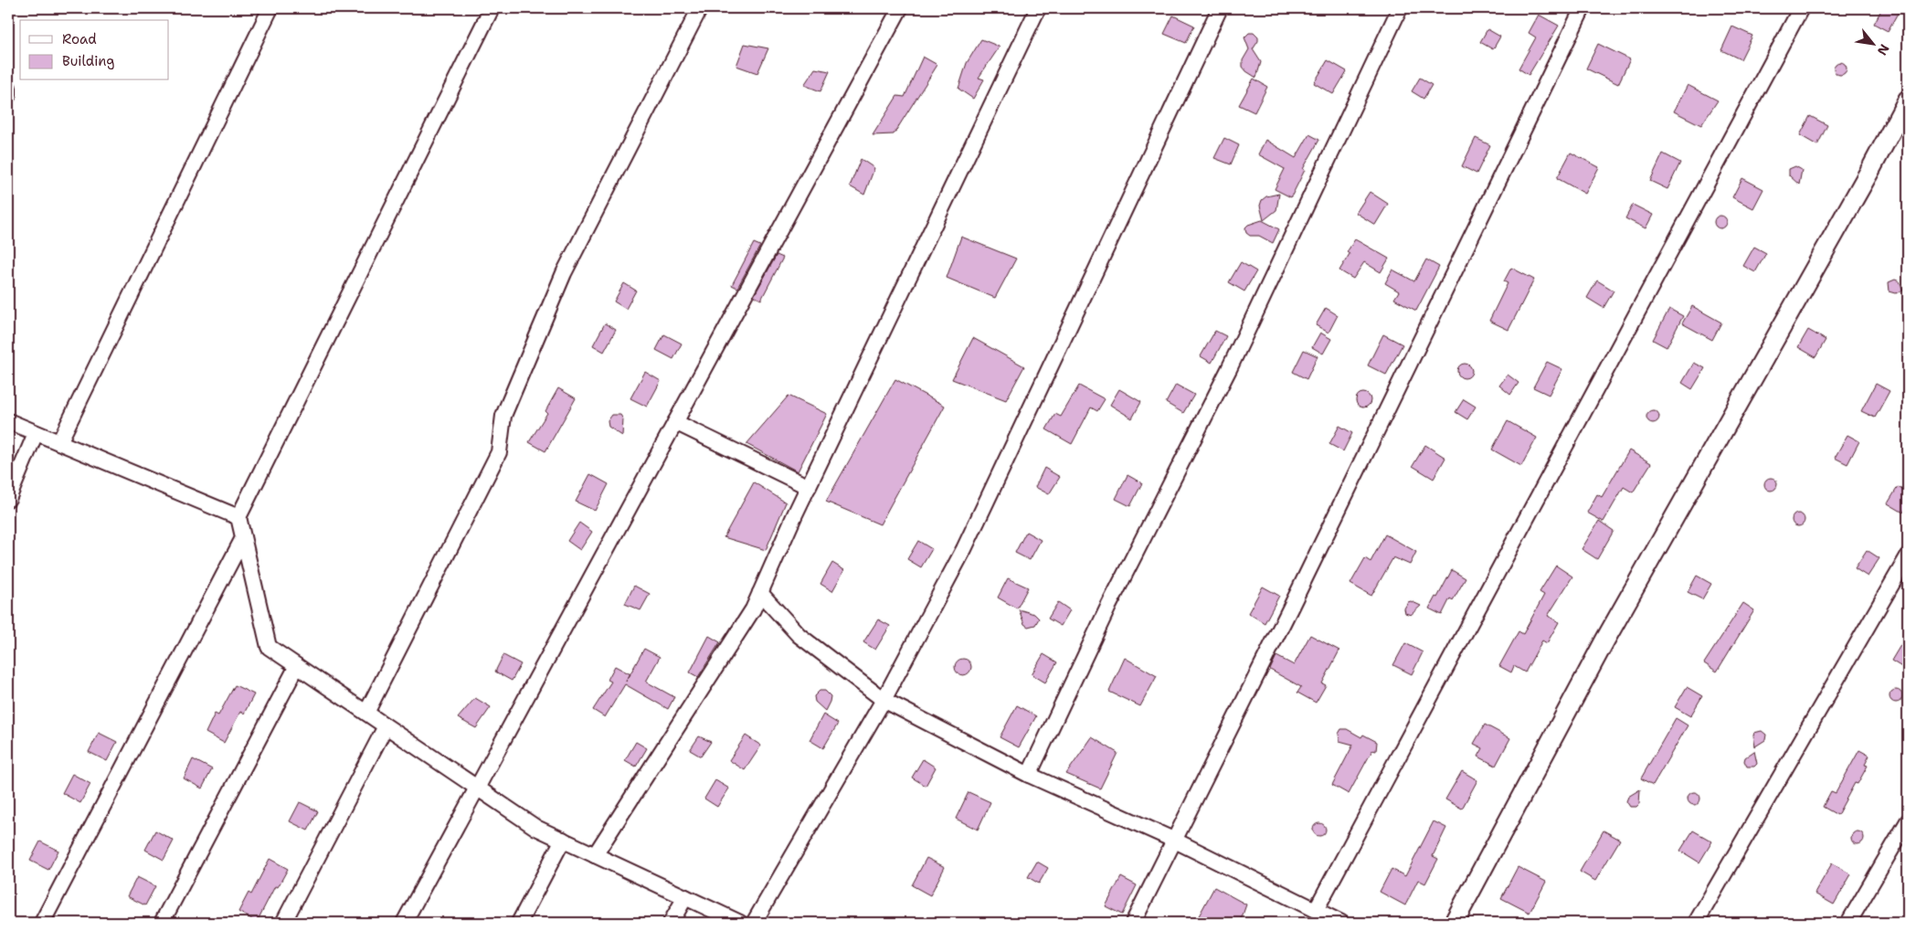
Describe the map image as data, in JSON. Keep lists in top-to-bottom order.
{
  "legend": ["Road", "Building"],
  "north": "bottom right"
}
